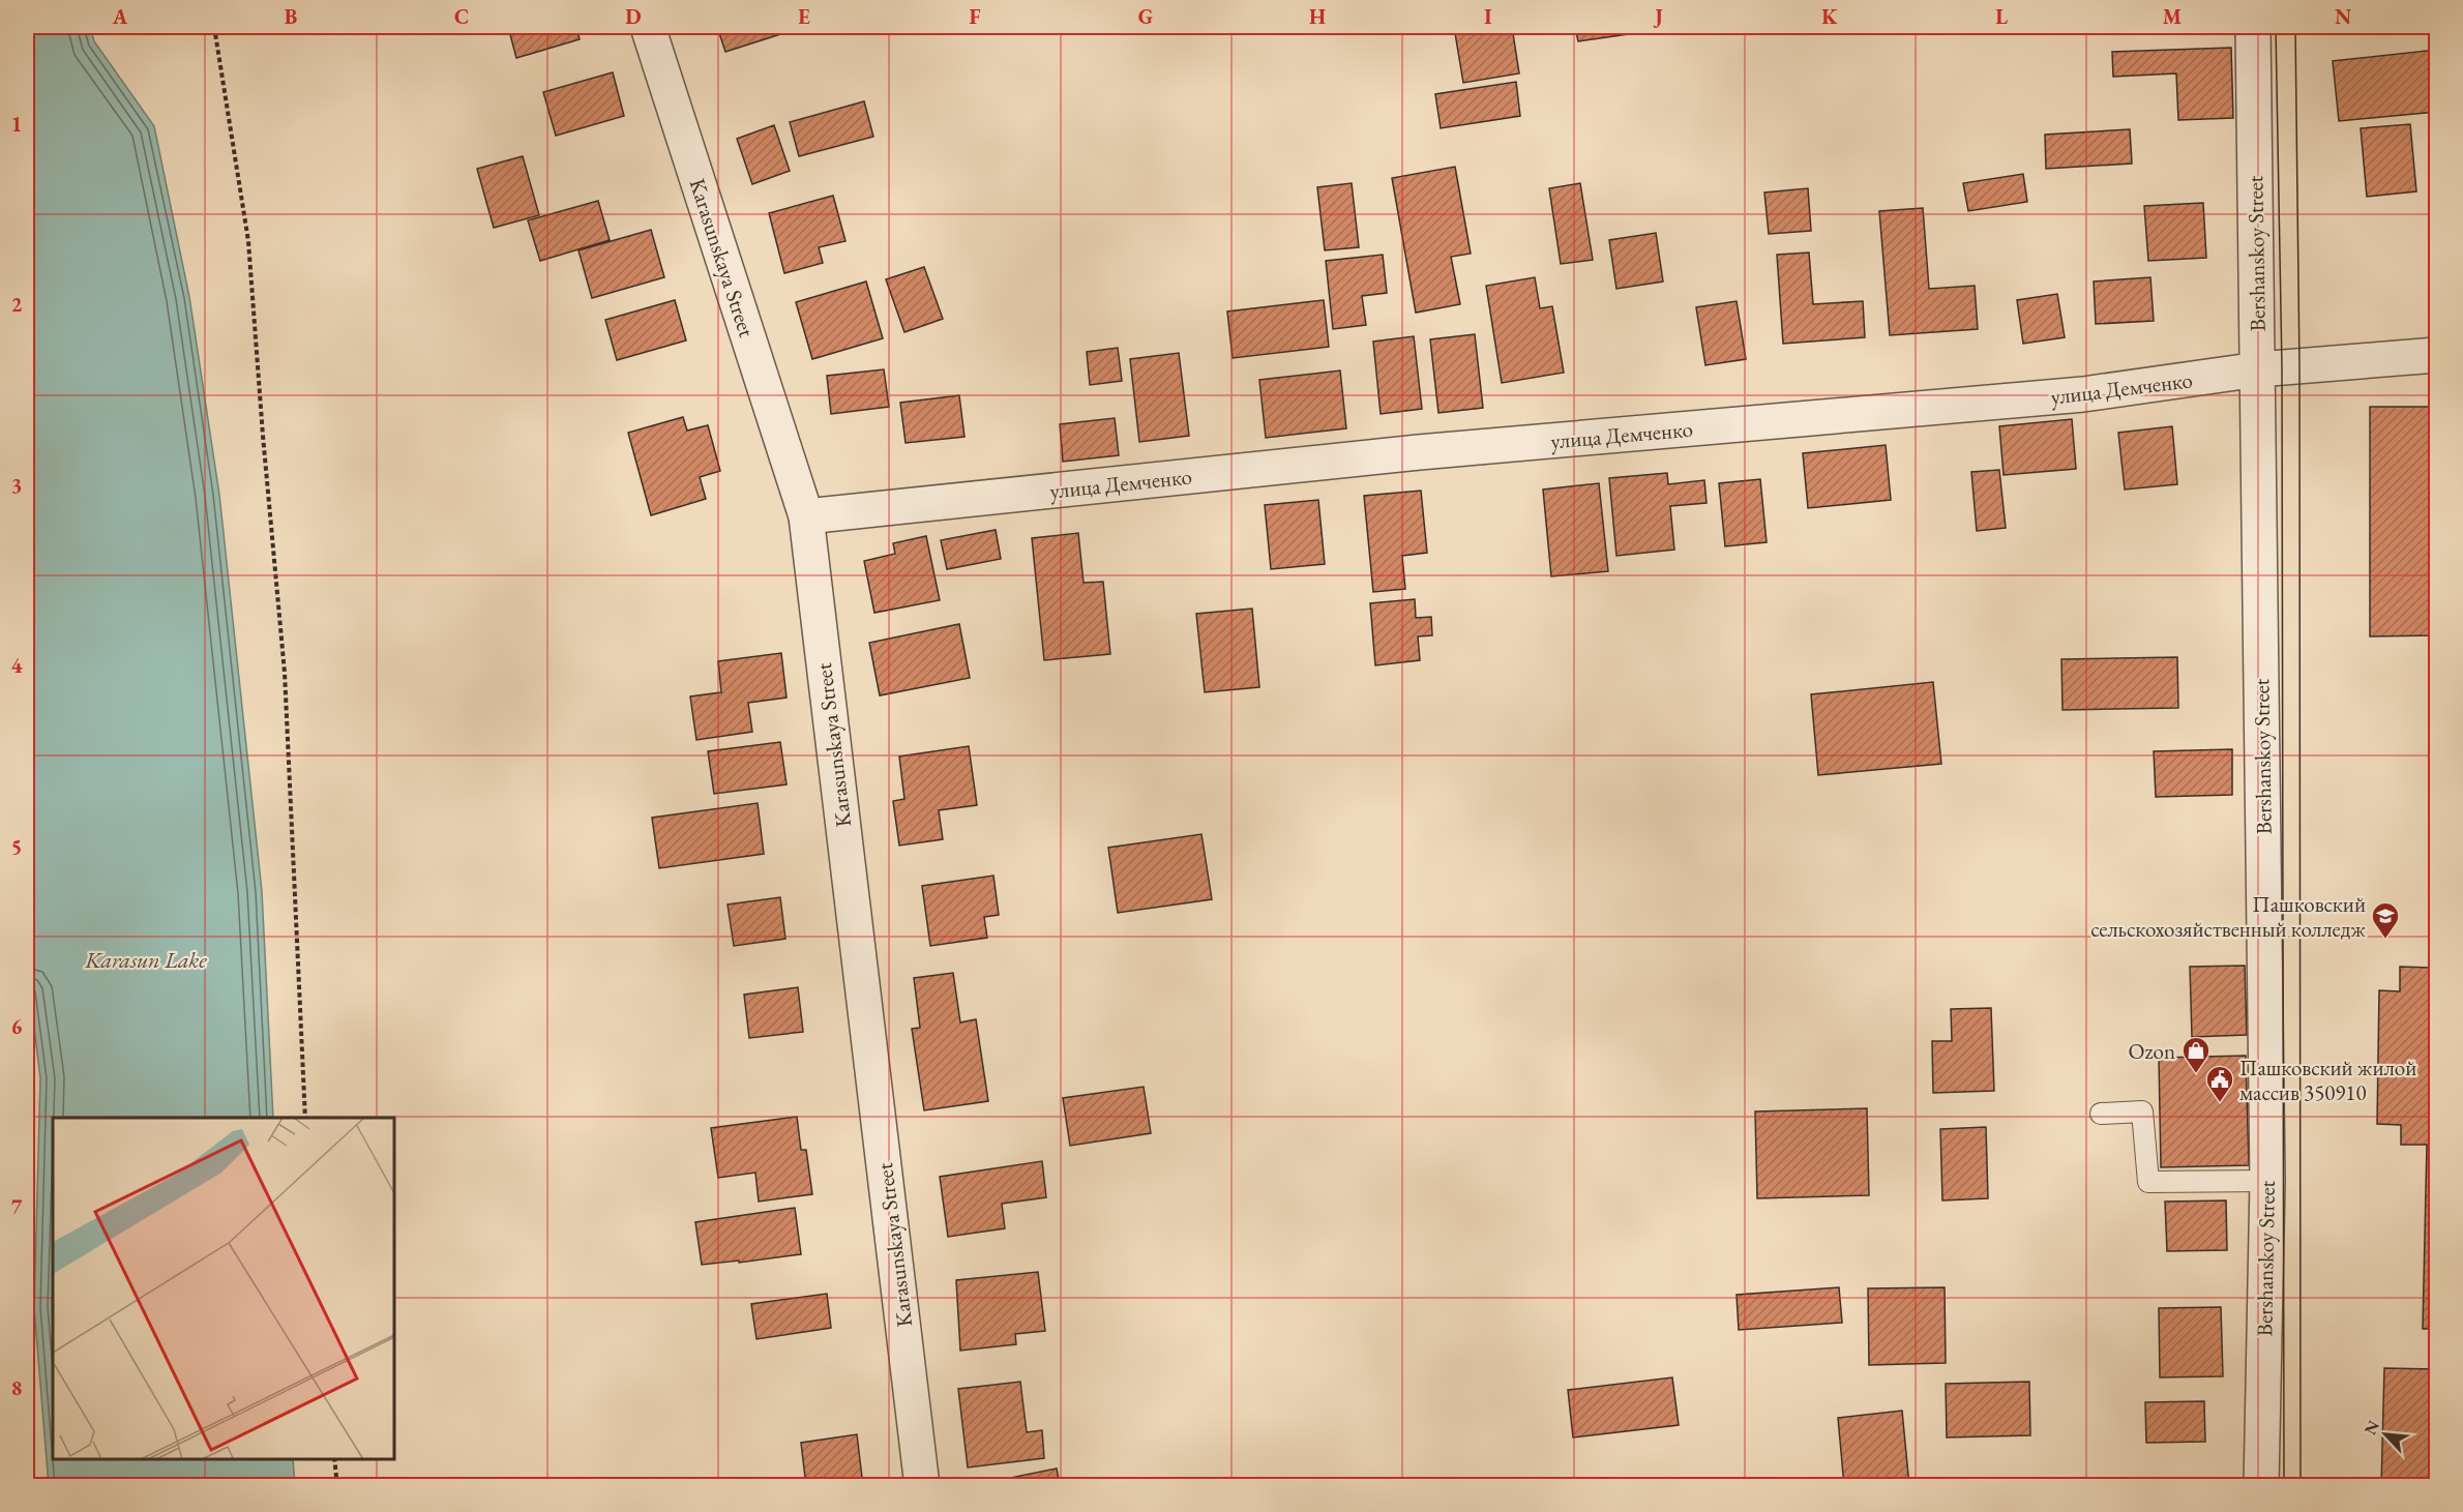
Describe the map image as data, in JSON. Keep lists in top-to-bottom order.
{
  "streets": {
    "street": ["Bershanskoy Street", "Karasunskaya Street", "улица Демченко"]
  },
  "crossings": [
    ["Bershanskoy Street", "улица Демченко"],
    ["Karasunskaya Street", "улица Демченко"]
  ],
  "water": ["Karasun Lake"],
  "places": {
    "school or university": ["Пашковский сельскохозяйственный колледж"],
    "shop": ["Ozon"],
    "public building": ["Пашковский жилой массив 350910"]
  },
  "north": "top left",
  "grid": {
    "columns": [
      "A",
      "B",
      "C",
      "D",
      "E",
      "F",
      "G",
      "H",
      "I",
      "J",
      "K",
      "L",
      "M",
      "N"
    ],
    "rows": [
      "1",
      "2",
      "3",
      "4",
      "5",
      "6",
      "7",
      "8"
    ]
  }
}
